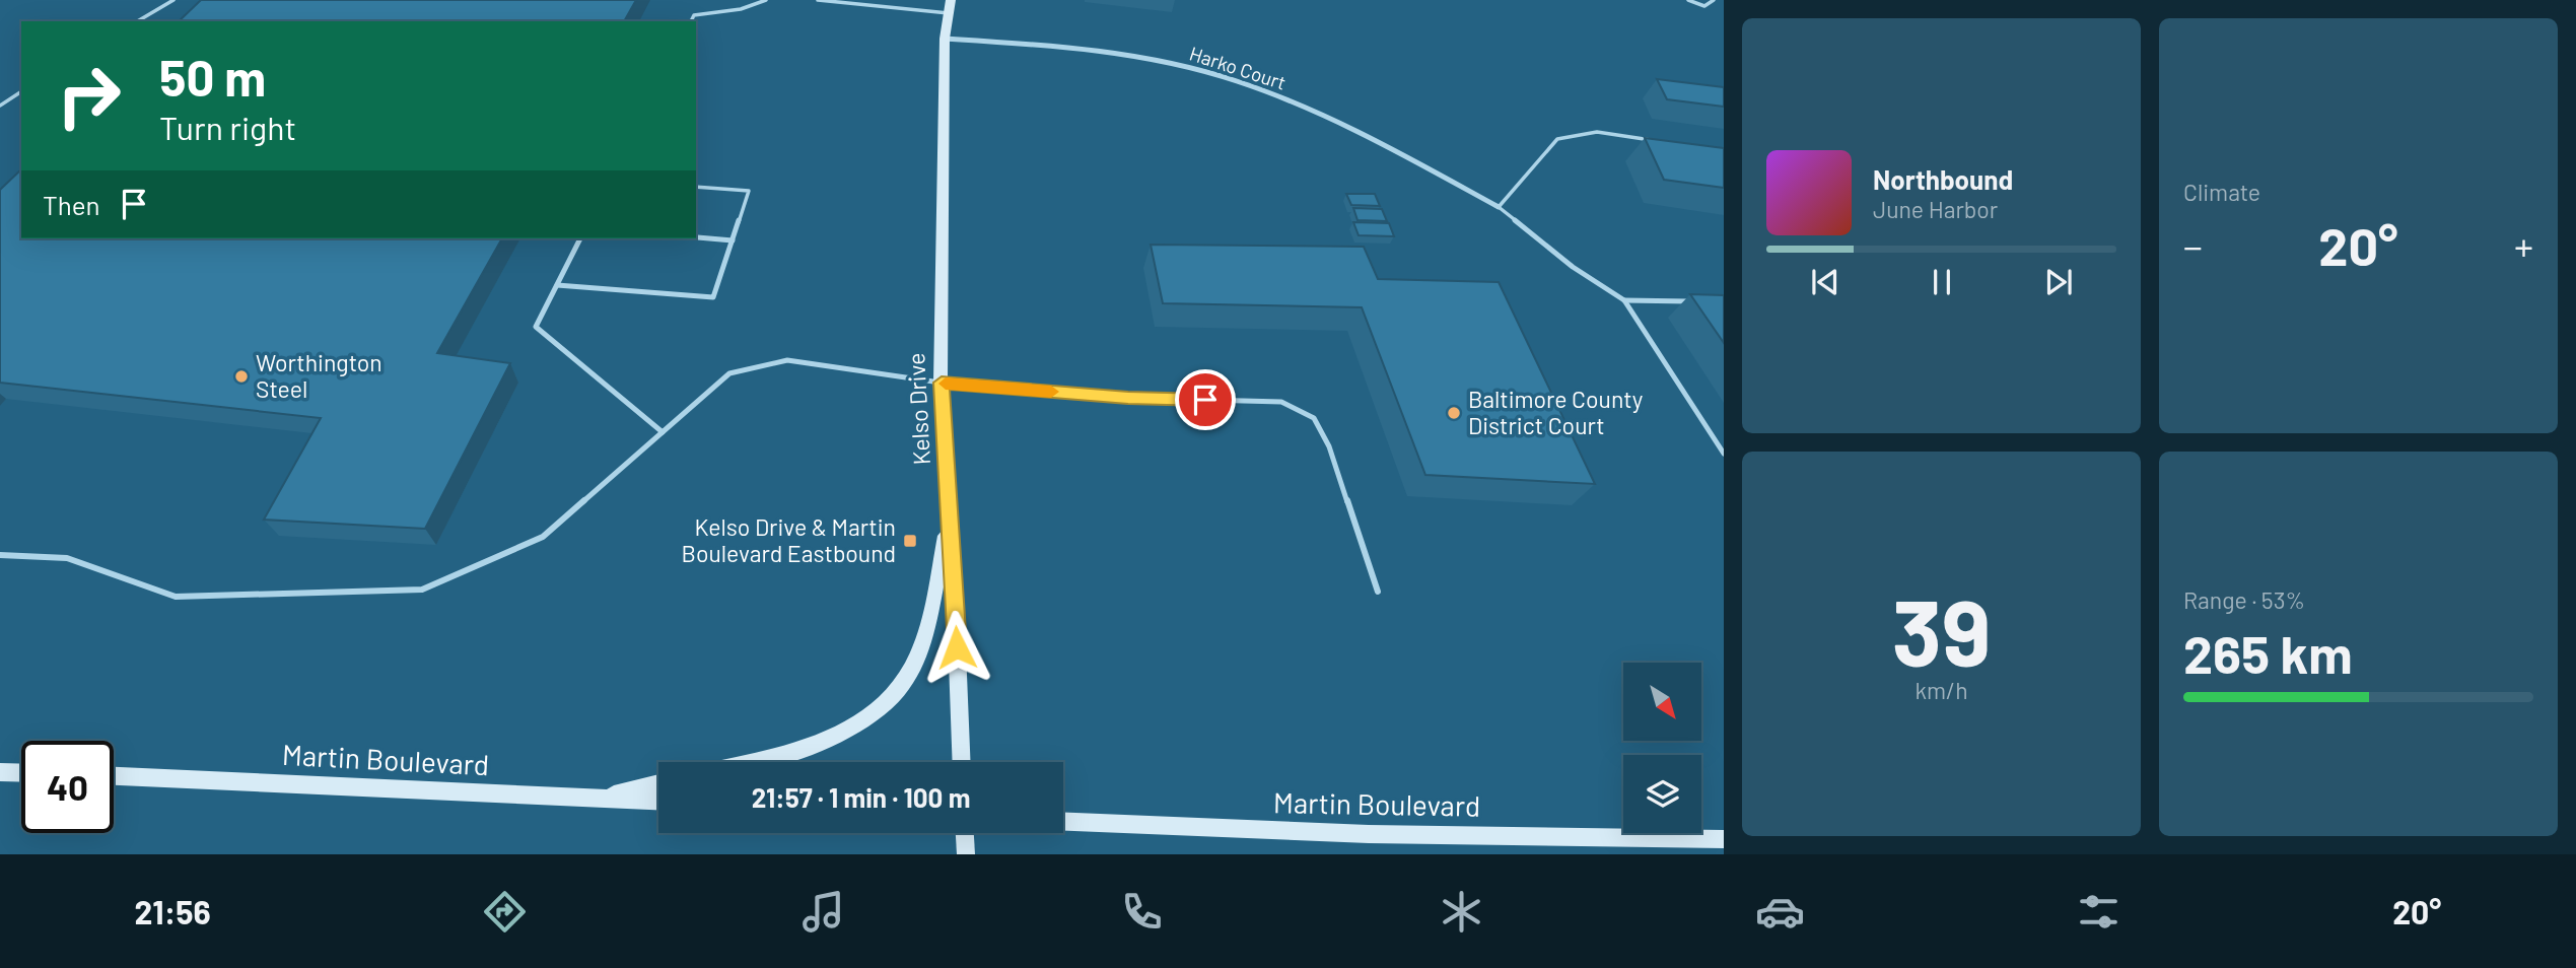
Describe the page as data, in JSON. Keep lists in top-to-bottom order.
{
  "streets": {
    "main road": ["Kelso Drive", "Martin Boulevard"],
    "street": ["Harko Court"]
  },
  "crossings": [
    ["Harko Court", "Kelso Drive"]
  ],
  "places": {
    "other": ["Worthington Steel", "Baltimore County District Court"],
    "transit": ["Kelso Drive & Martin Boulevard Eastbound"]
  },
  "north": "bottom right",
  "page": {
    "tile": [
      "Climate",
      ["39", "km/h"],
      ["Range · 53%", "265 km"]
    ],
    "turn": ["50 m", "Turn right"],
    "song": ["Northbound", "June Harbor"],
    "then": "Then",
    "heat": ["−", "20°", "+"],
    "limit": "40",
    "trip": "21:57 · 1 min · 100 m",
    "tabs": ["21:56", "20°"]
  }
}
